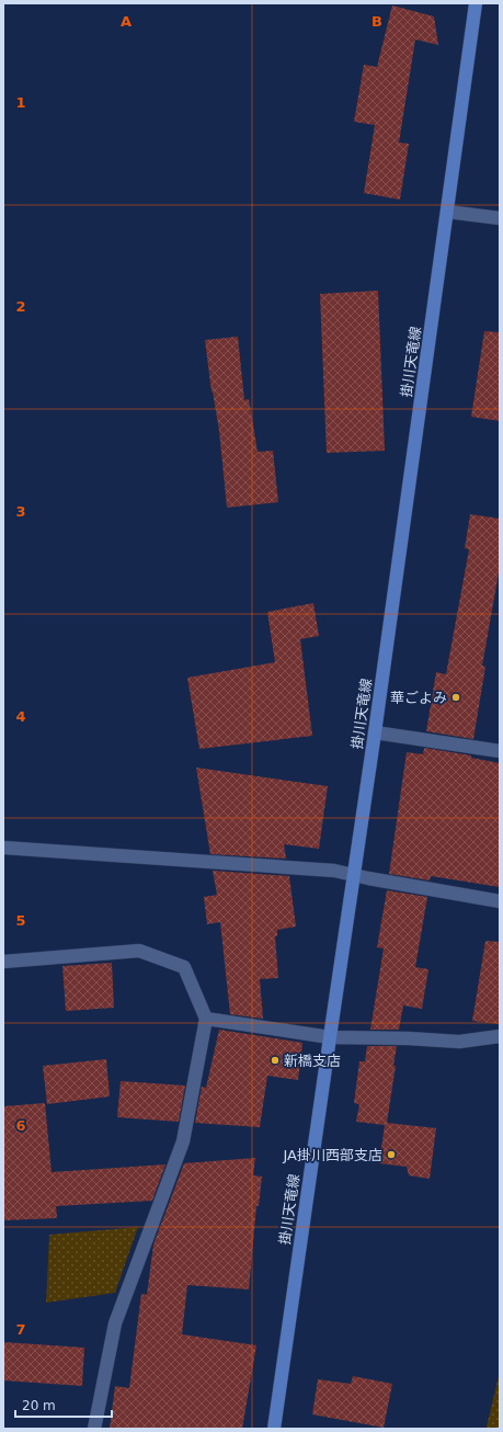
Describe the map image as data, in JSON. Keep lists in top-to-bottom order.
{
  "streets": {
    "main road": ["掛川天竜線"]
  },
  "places": ["華ごよみ", "新橋支店", "JA掛川西部支店"],
  "scale_bar": "20 m",
  "grid": {
    "columns": ["A", "B"],
    "rows": [
      "1",
      "2",
      "3",
      "4",
      "5",
      "6",
      "7"
    ]
  }
}
